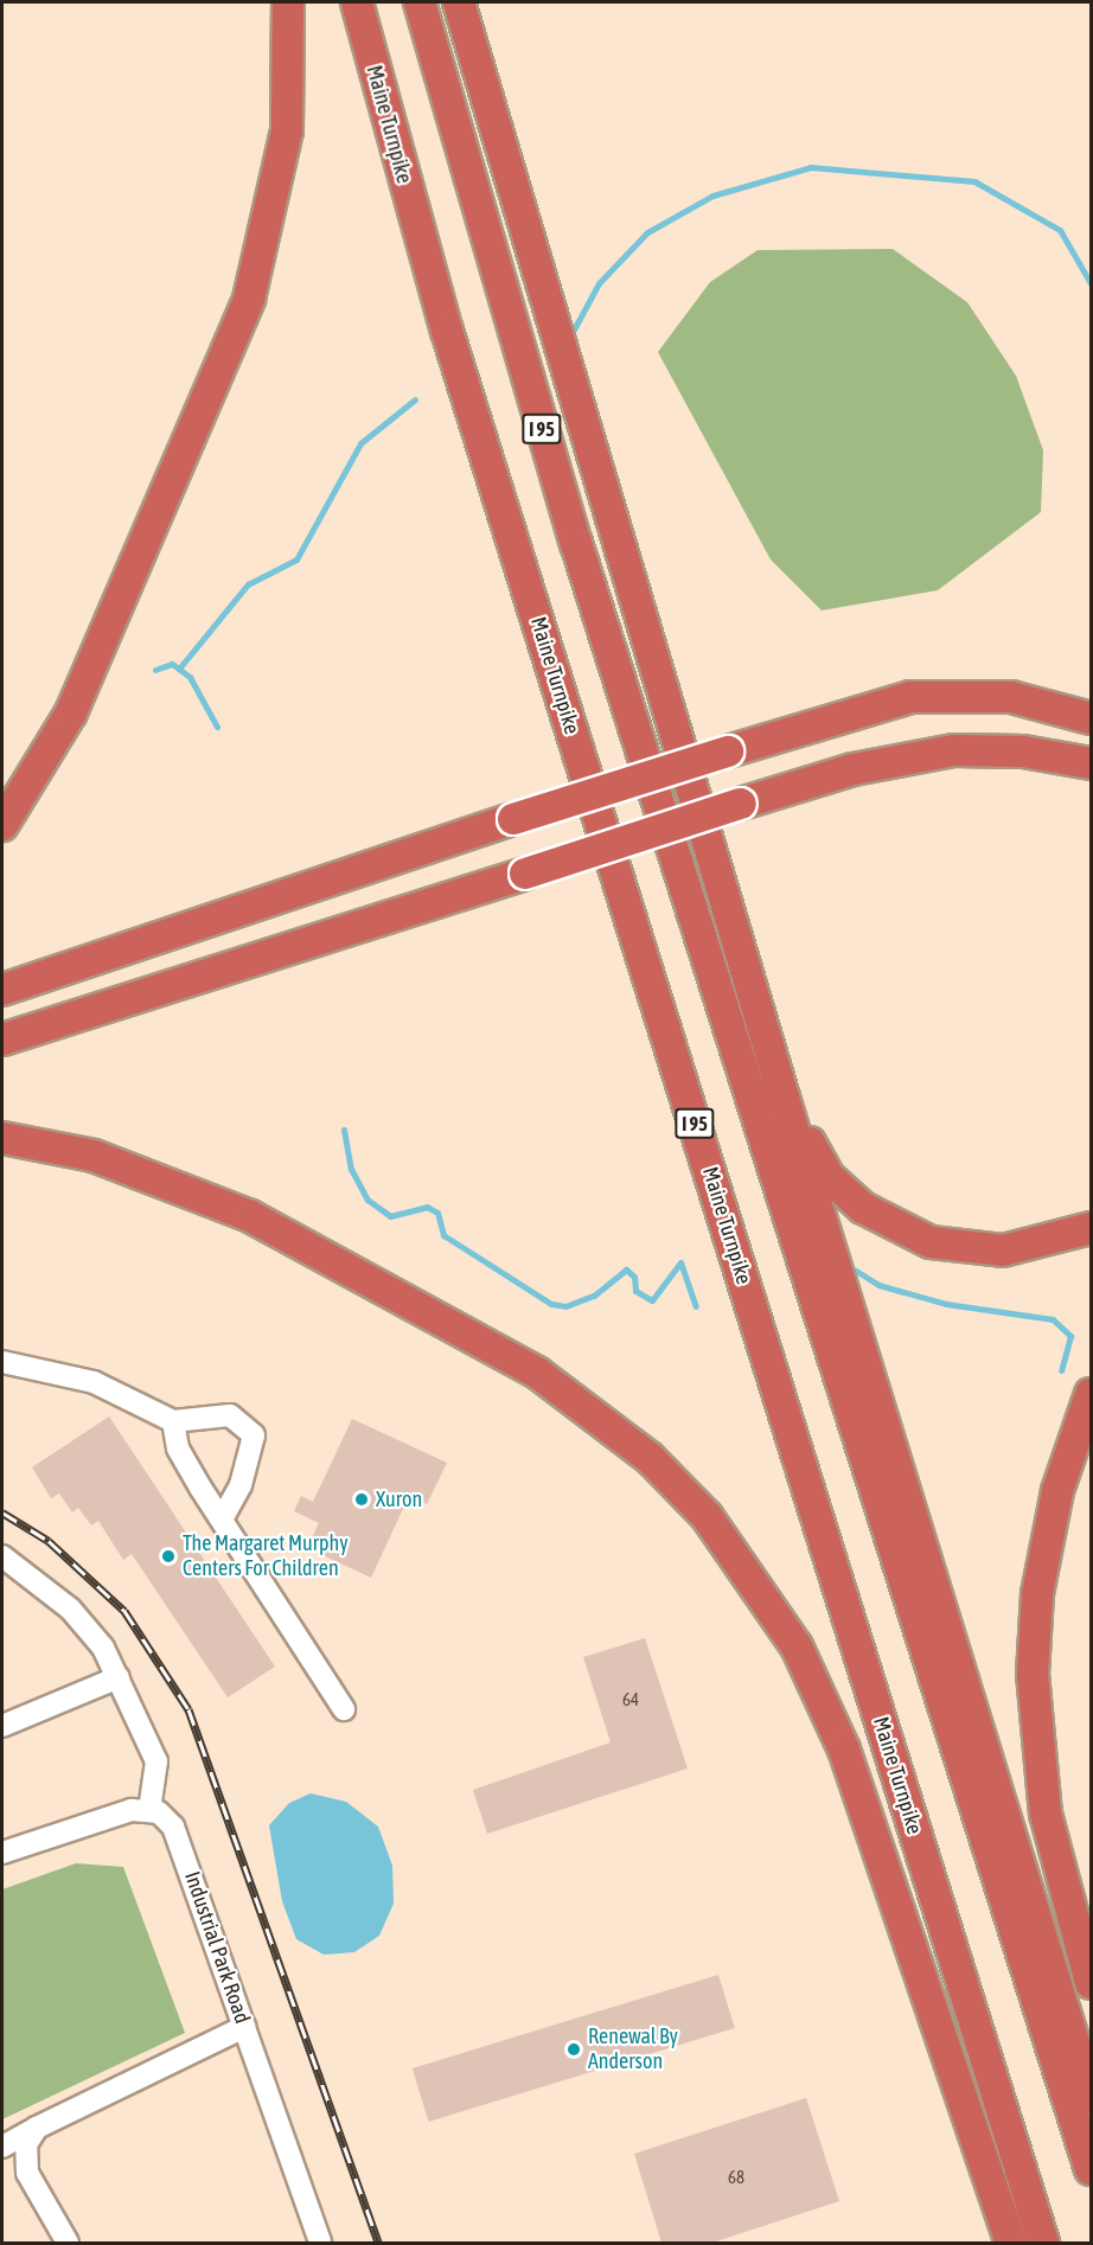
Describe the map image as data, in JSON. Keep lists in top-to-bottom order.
{
  "streets": {
    "highway": ["Maine Turnpike", "I 95"],
    "street": ["Industrial Park Road"]
  },
  "places": ["Xuron", "The Margaret Murphy Centers For Children", "Renewal By Anderson"],
  "house_numbers": ["64", "68"]
}
